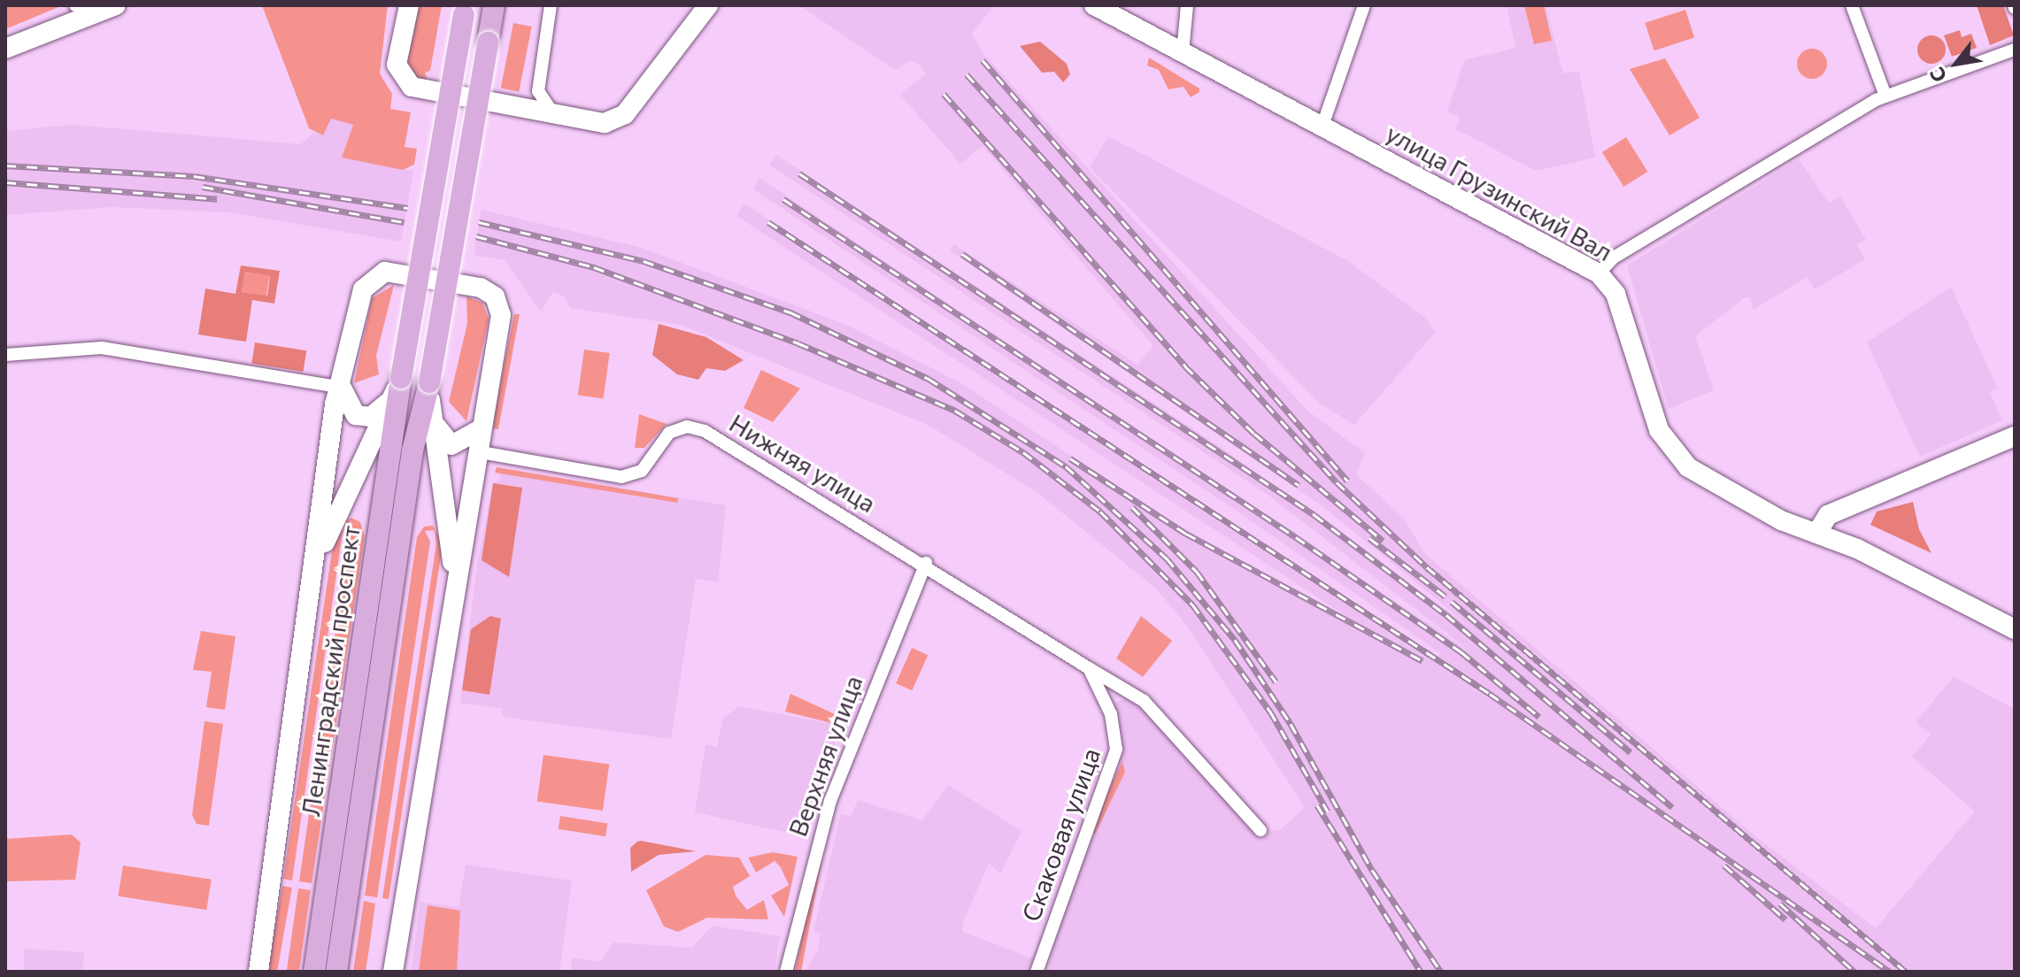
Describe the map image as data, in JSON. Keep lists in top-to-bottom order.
{
  "streets": {
    "main road": ["улица Грузинский Вал", "Ленинградский проспект"],
    "street": ["Нижняя улица", "Верхняя улица", "Скаковая улица"]
  },
  "crossings": [
    ["Нижняя улица", "Верхняя улица"],
    ["Нижняя улица", "Скаковая улица"]
  ],
  "north": "bottom left"
}
